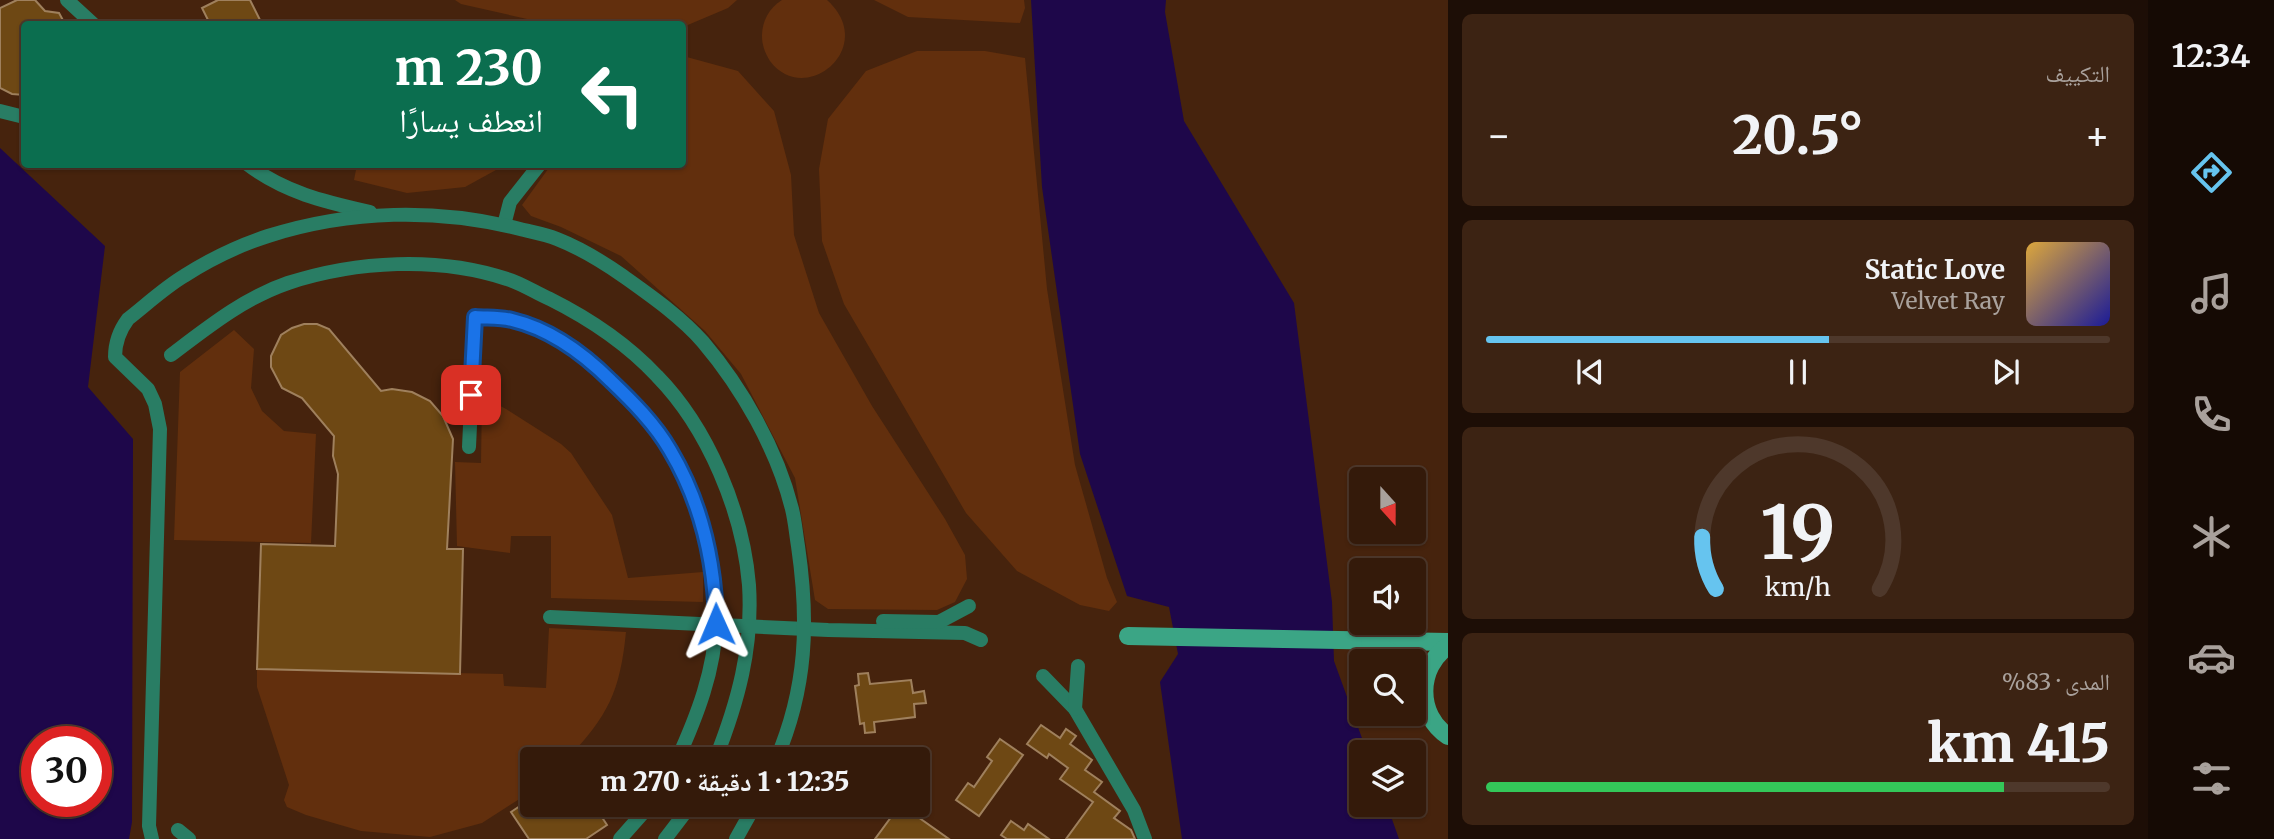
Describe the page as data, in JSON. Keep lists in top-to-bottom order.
{
  "north": "bottom",
  "page": {
    "tabs": "12:34",
    "tile": [
      "التكييف",
      ["المدى · 83%", "415 km"]
    ],
    "turn": ["230 m", "انعطف يسارًا"],
    "heat": ["−", "20.5°", "+"],
    "song": ["Static Love", "Velvet Ray"],
    "limit": "30",
    "trip": "12:35 · 1 دقيقة · 270 m",
    "gauge": ["19", "km/h"]
  }
}
